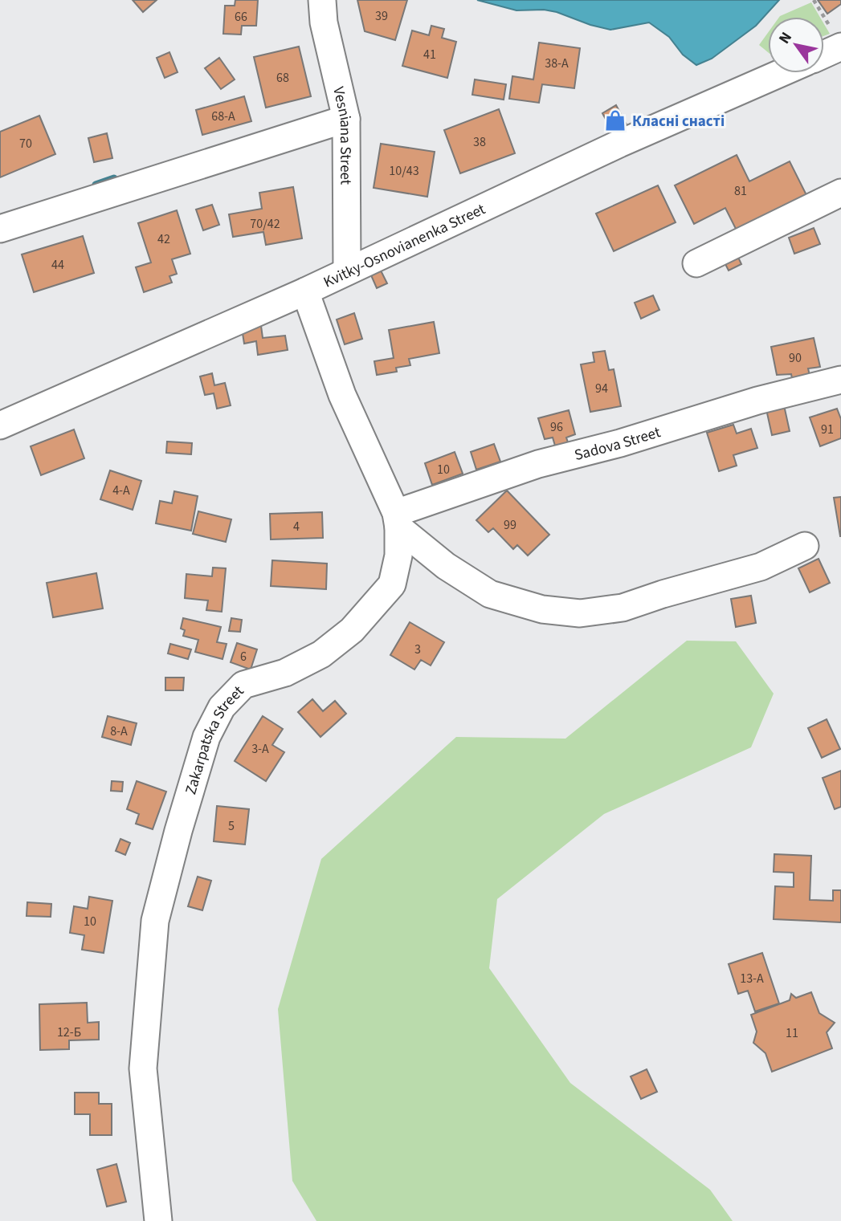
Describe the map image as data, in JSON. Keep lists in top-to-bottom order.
{
  "streets": {
    "street": [
      "Vesniana Street",
      "Kvitky-Osnovianenka Street",
      "Sadova Street",
      "Zakarpatska Street"
    ]
  },
  "crossings": [
    ["Vesniana Street", "Kvitky-Osnovianenka Street"],
    ["Kvitky-Osnovianenka Street", "Zakarpatska Street"],
    ["Sadova Street", "Zakarpatska Street"]
  ],
  "places": {
    "shop": ["Класні снасті"]
  },
  "house_numbers": [
    "39",
    "66",
    "41",
    "38-А",
    "68",
    "68-А",
    "38",
    "70",
    "10/43",
    "81",
    "70/42",
    "42",
    "44",
    "90",
    "94",
    "96",
    "91",
    "10",
    "4-А",
    "99",
    "4",
    "3",
    "6",
    "8-А",
    "3-А",
    "5",
    "10",
    "13-А",
    "12-Б",
    "11"
  ],
  "north": "top left"
}
